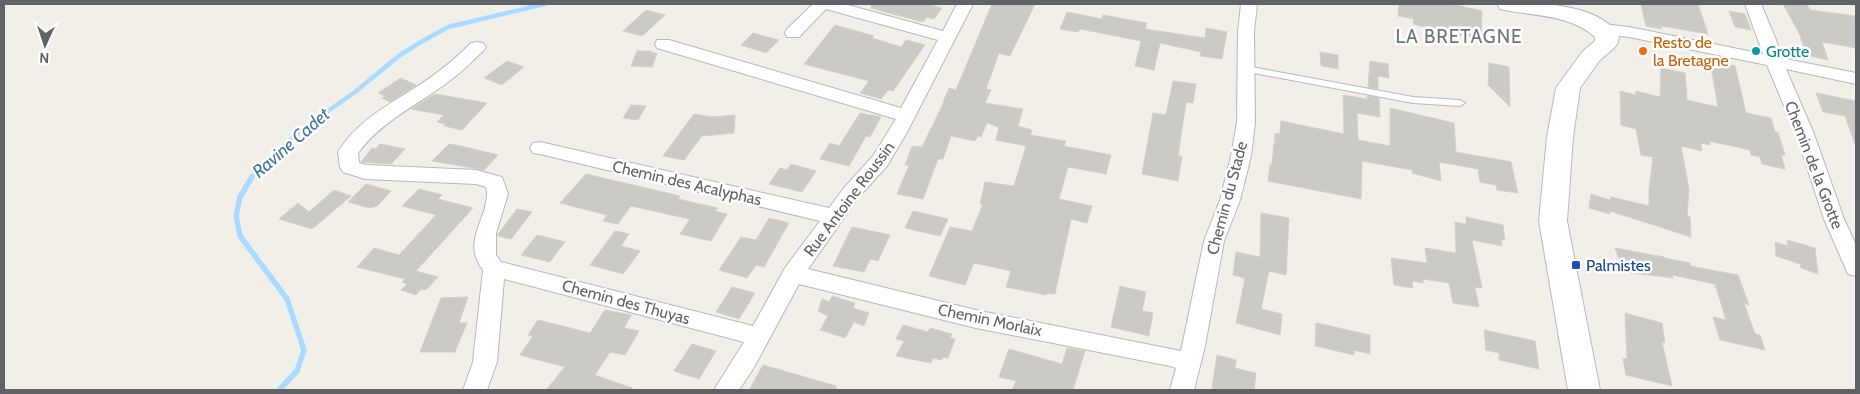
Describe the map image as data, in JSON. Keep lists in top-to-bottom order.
{
  "streets": {
    "street": [
      "Chemin de la Grotte",
      "Chemin des Acalyphas",
      "Chemin du Stade",
      "Rue Antoine Roussin",
      "Chemin des Thuyas",
      "Chemin Morlaix"
    ]
  },
  "crossings": [
    ["Chemin des Acalyphas", "Rue Antoine Roussin"],
    ["Chemin du Stade", "Chemin Morlaix"],
    ["Rue Antoine Roussin", "Chemin des Thuyas"],
    ["Rue Antoine Roussin", "Chemin Morlaix"]
  ],
  "districts": ["LA BRETAGNE"],
  "water": ["Ravine Cadet"],
  "places": {
    "other": ["Resto de la Bretagne", "Grotte"],
    "transit": ["Palmistes"]
  },
  "north": "bottom"
}
